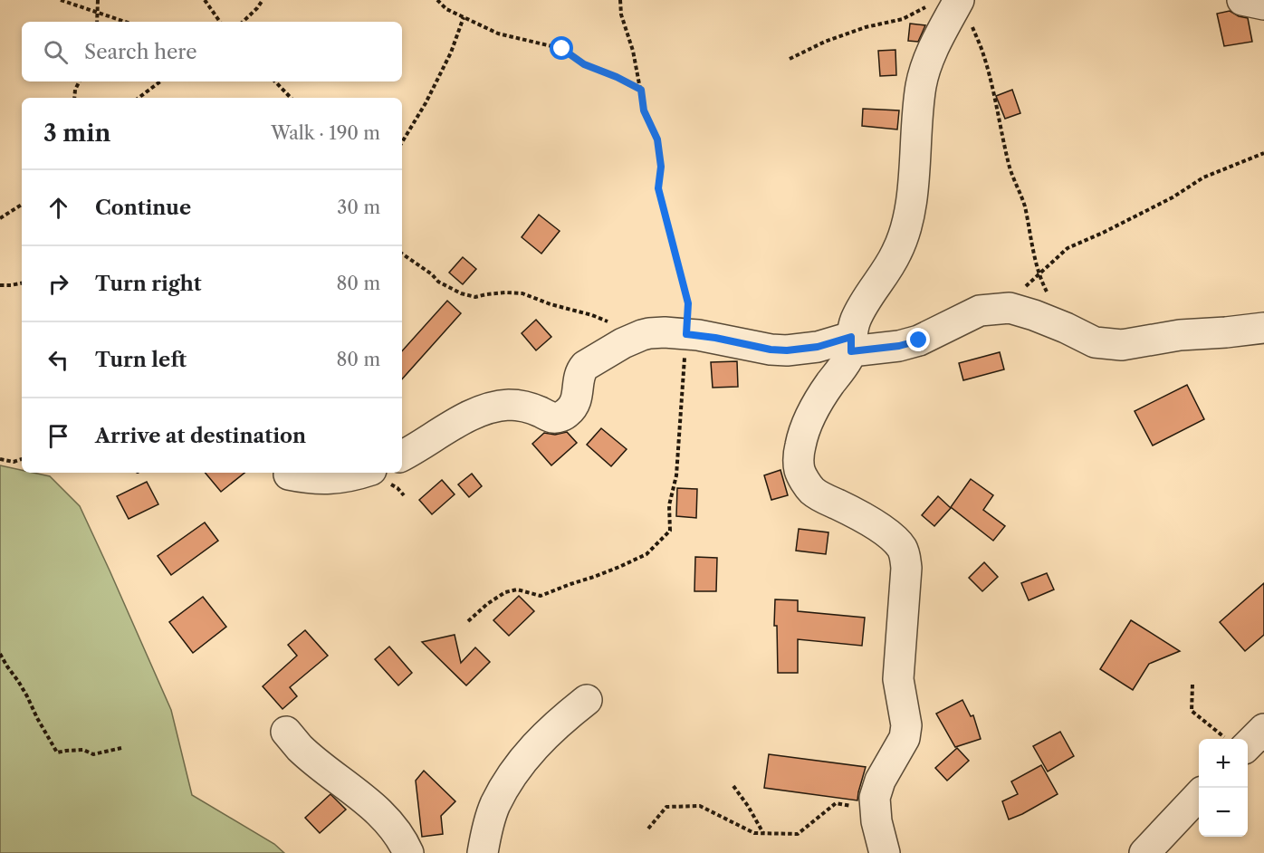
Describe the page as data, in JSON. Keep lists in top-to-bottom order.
{
  "page": {
    "search": "Search here",
    "heading": ["3 min", "Walk · 190 m"],
    "list": [
      ["Continue", "30 m"],
      ["Turn right", "80 m"],
      ["Turn left", "80 m"],
      "Arrive at destination"
    ],
    "map_buttons": ["+", "−"]
  }
}
